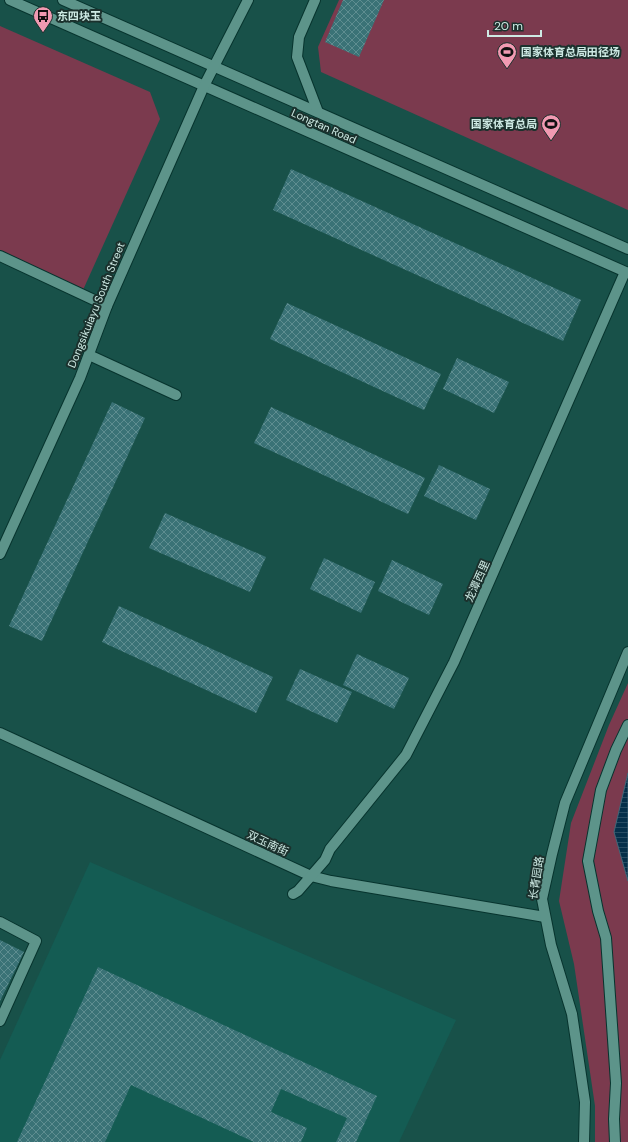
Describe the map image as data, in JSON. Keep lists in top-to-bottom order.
{
  "streets": {
    "street": [
      "Longtan Road",
      "Dongsikuiayu South Street",
      "龙潭西里",
      "双玉南街",
      "长青园路"
    ]
  },
  "crossings": [
    ["Longtan Road", "Dongsikuiayu South Street"],
    ["Longtan Road", "龙潭西里"],
    ["龙潭西里", "双玉南街"],
    ["双玉南街", "长青园路"]
  ],
  "places": {
    "bus stop": ["东四块玉"],
    "sports": ["国家体育总局田径场", "国家体育总局"]
  },
  "scale_bar": "20 m"
}
